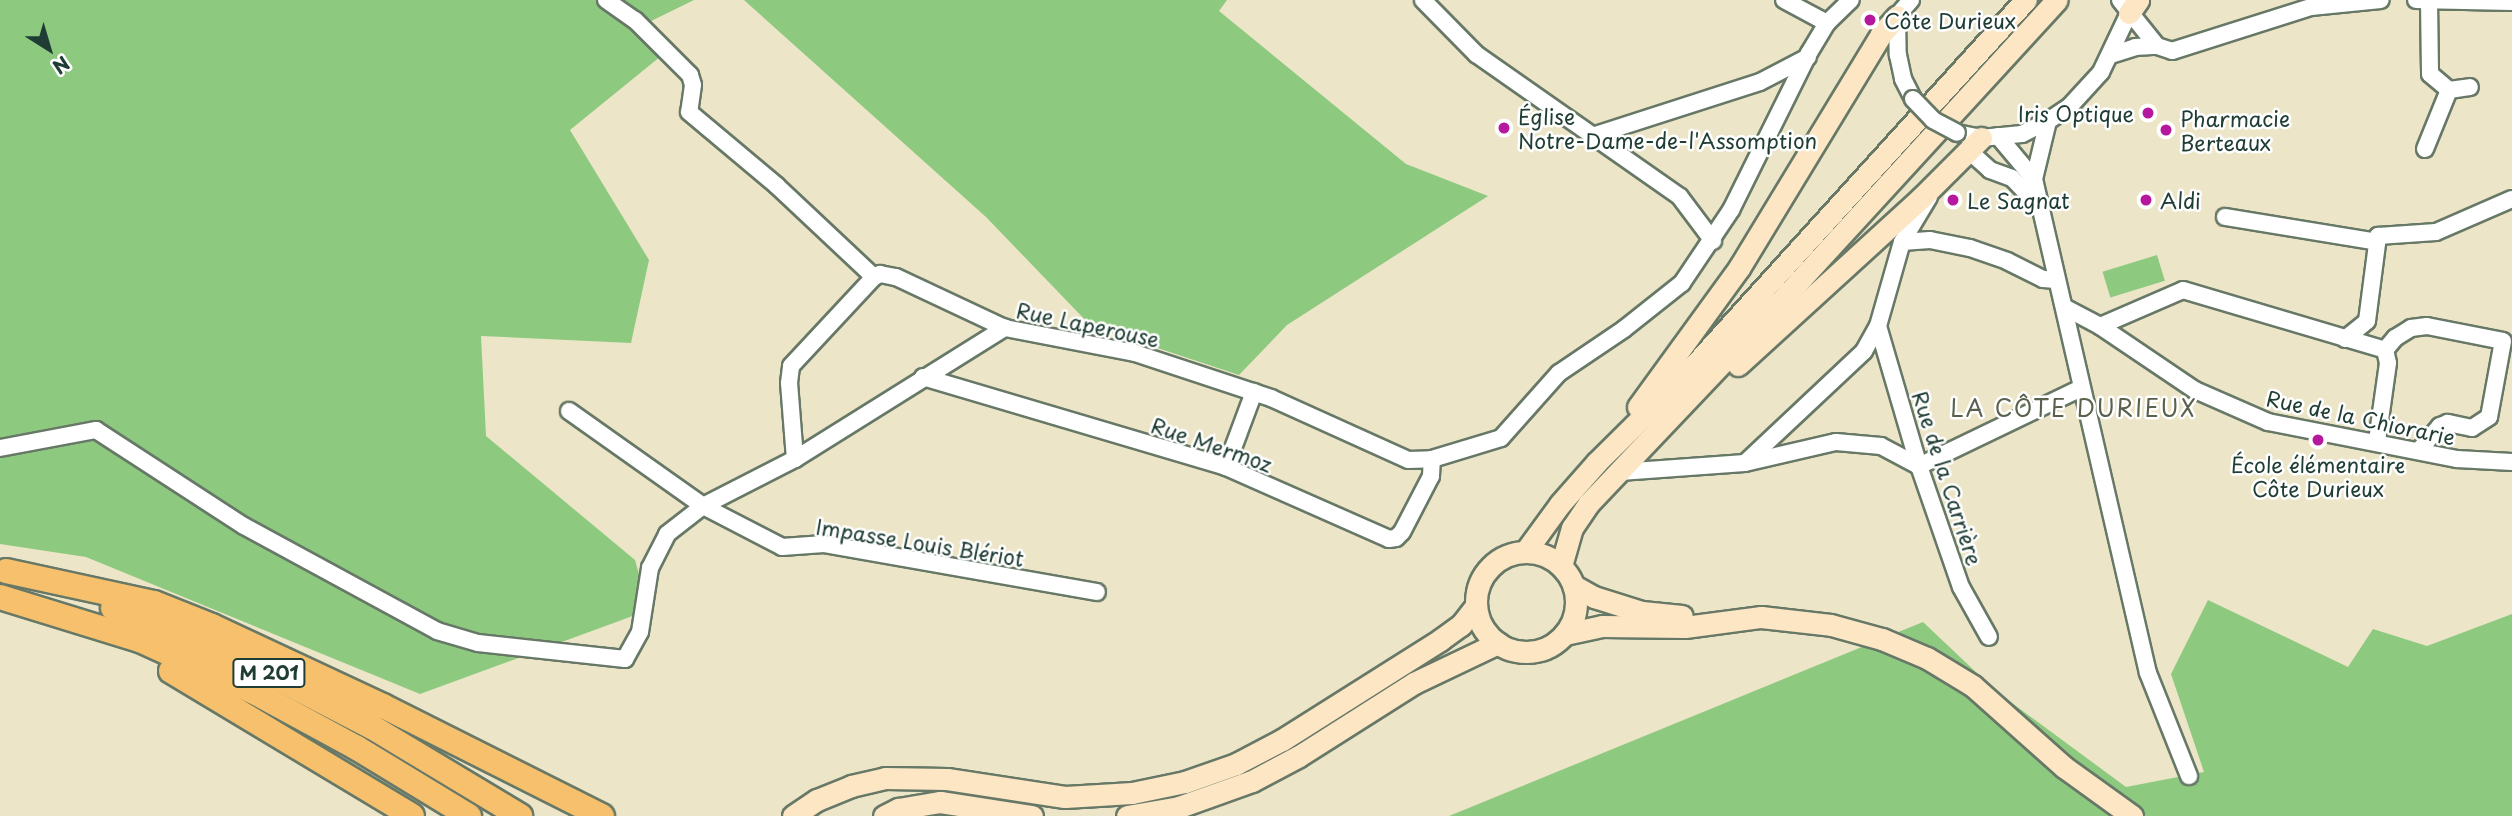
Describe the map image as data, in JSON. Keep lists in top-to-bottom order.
{
  "streets": {
    "highway": ["M 201"],
    "street": [
      "Rue Laperouse",
      "Rue de la Chiorarie",
      "Rue Mermoz",
      "Rue de la Carrière",
      "Impasse Louis Blériot"
    ]
  },
  "crossings": [
    ["Rue Laperouse", "Rue Mermoz"]
  ],
  "districts": ["LA CÔTE DURIEUX"],
  "places": [
    "Côte Durieux",
    "Iris Optique",
    "Église Notre-Dame-de-l'Assomption",
    "Pharmacie Berteaux",
    "Le Sagnat",
    "Aldi",
    "École élémentaire Côte Durieux"
  ],
  "north": "bottom right"
}
